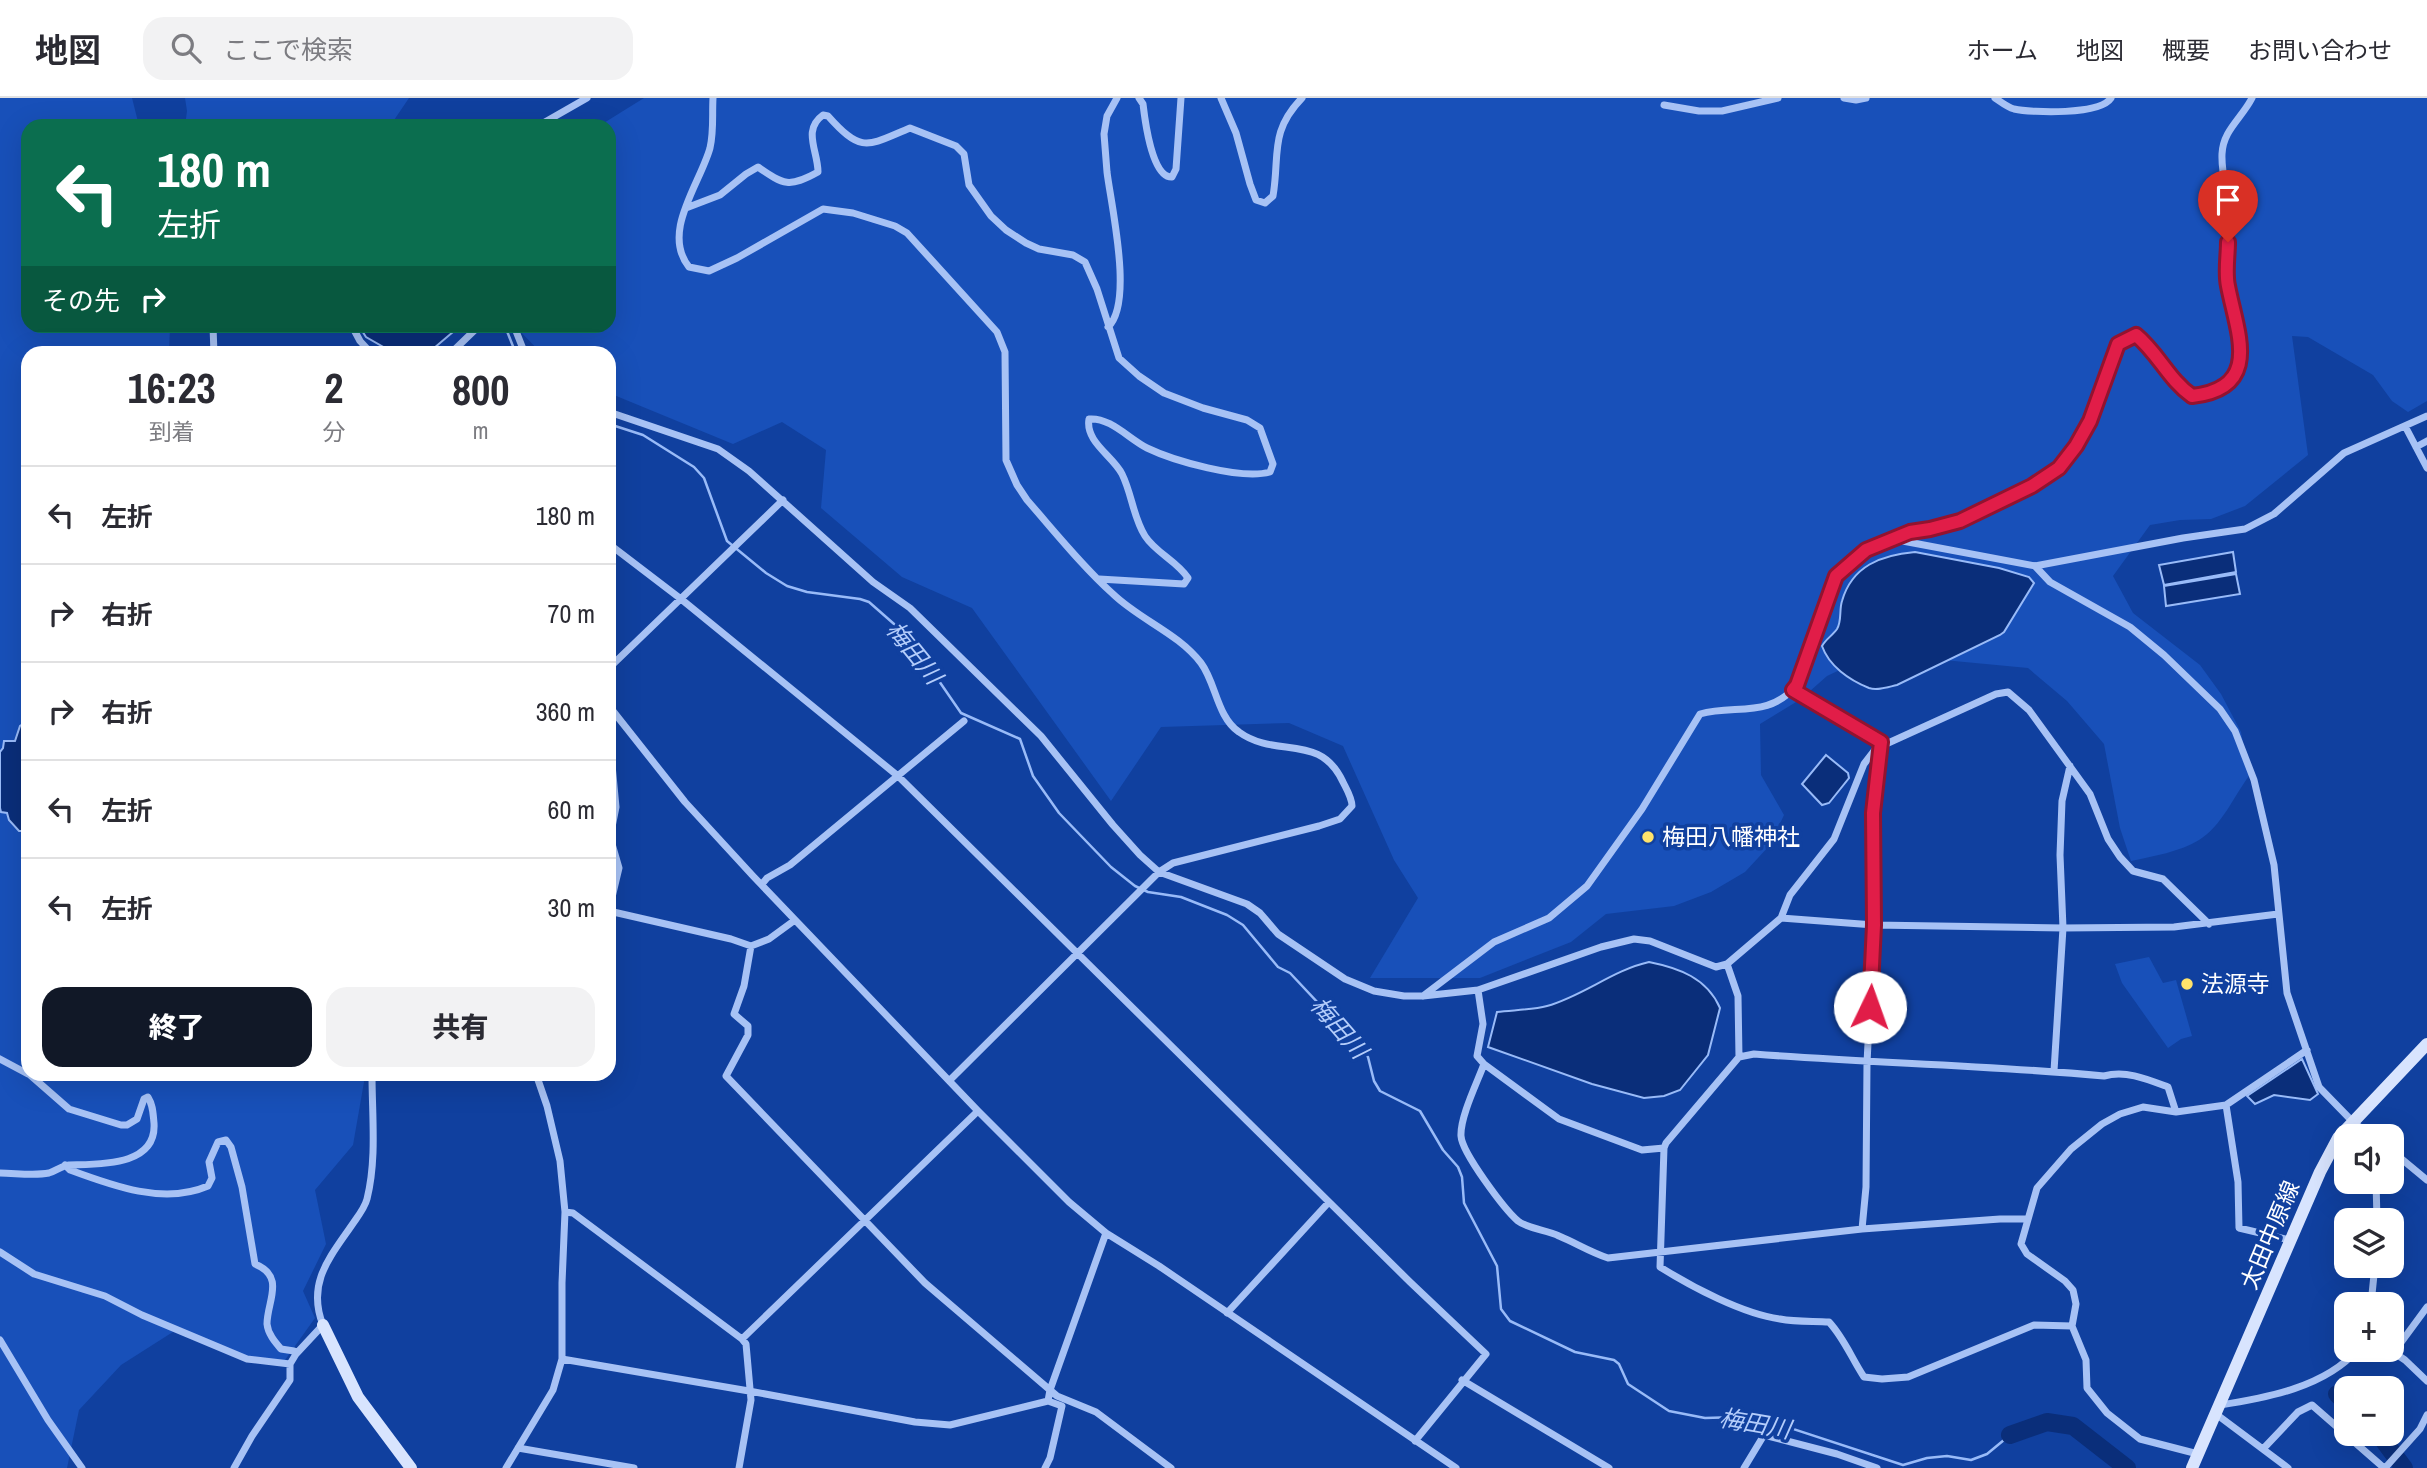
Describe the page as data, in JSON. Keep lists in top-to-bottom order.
{
  "streets": {
    "main road": ["太田中原線"]
  },
  "water": ["梅田川"],
  "places": ["梅田八幡神社", "法源寺"],
  "page": {
    "header": "地図",
    "search": "ここで検索",
    "nav": [
      "ホーム",
      "地図",
      "概要",
      "お問い合わせ"
    ],
    "turn": ["180 m", "左折"],
    "then": "その先",
    "eta": [
      "16:23",
      "到着",
      "2",
      "分",
      "800",
      "m"
    ],
    "list": [
      {
        "name": "左折",
        "value": "180 m"
      },
      {
        "name": "右折",
        "value": "70 m"
      },
      {
        "name": "右折",
        "value": "360 m"
      },
      {
        "name": "左折",
        "value": "60 m"
      },
      {
        "name": "左折",
        "value": "30 m"
      }
    ],
    "buttons": ["終了", "共有"],
    "map_buttons": ["+", "−"]
  }
}
